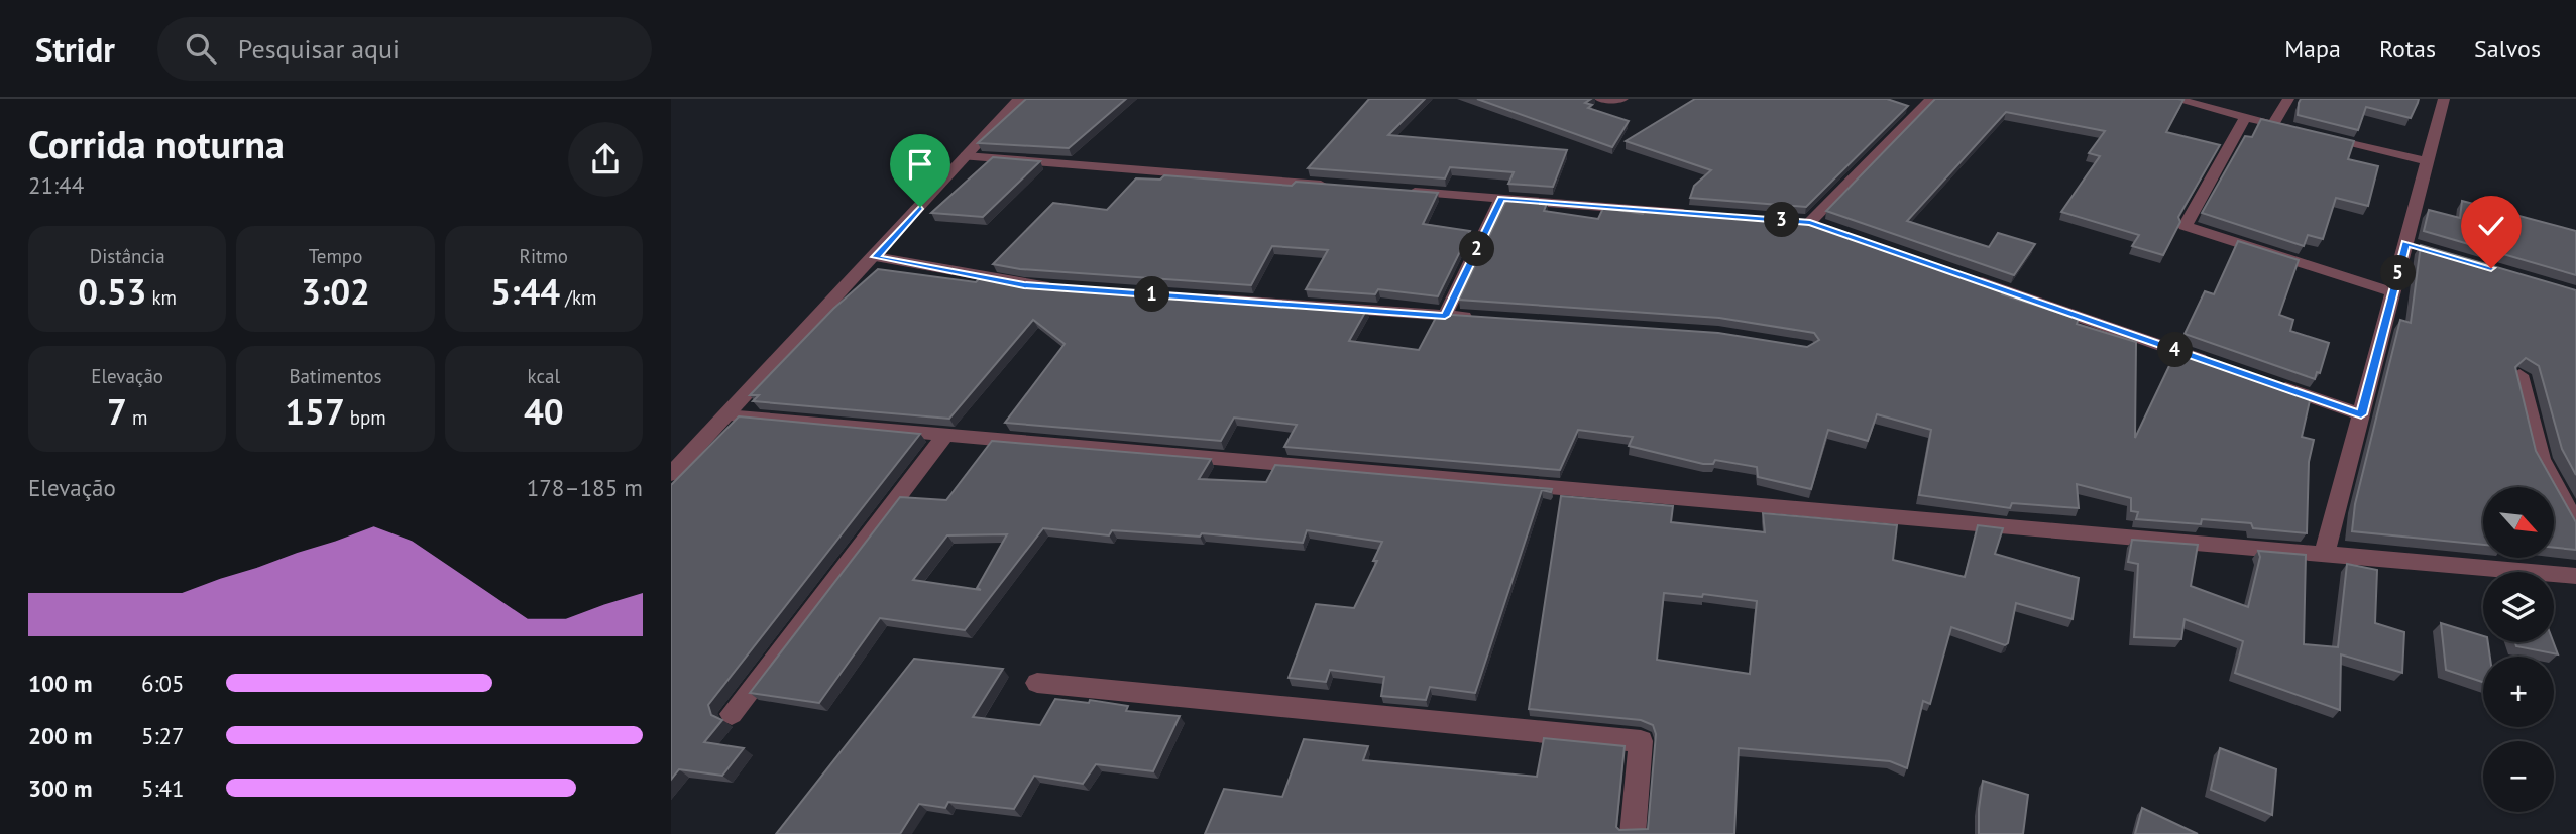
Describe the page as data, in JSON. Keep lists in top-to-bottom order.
{
  "north": "bottom right",
  "page": {
    "header": "Stridr",
    "search": "Pesquisar aqui",
    "nav": ["Mapa", "Rotas", "Salvos"],
    "heading": ["Corrida noturna", "21:44"],
    "pins": [
      "3",
      "2",
      "5",
      "1",
      "4"
    ],
    "stats": [
      ["Distância", "0.53 km"],
      ["Tempo", "3:02"],
      ["Ritmo", "5:44 /km"],
      ["Elevação", "7 m"],
      ["Batimentos", "157 bpm"],
      ["kcal", "40"]
    ],
    "chart": ["Elevação", "178–185 m"],
    "map_buttons": ["+", "−"],
    "list": [
      {
        "name": "100 m",
        "note": "6:05"
      },
      {
        "name": "200 m",
        "note": "5:27"
      },
      {
        "name": "300 m",
        "note": "5:41"
      }
    ]
  }
}
